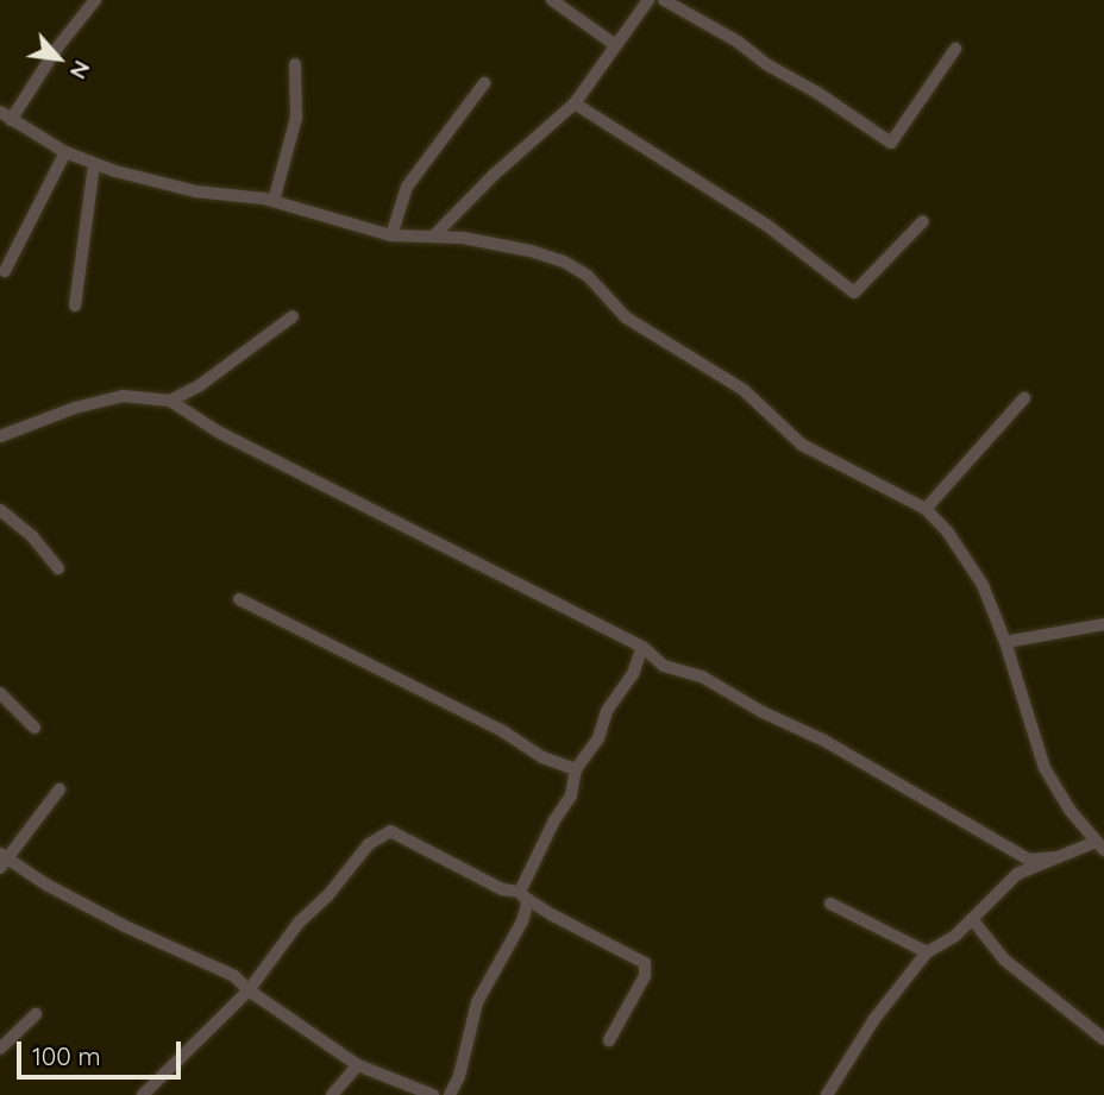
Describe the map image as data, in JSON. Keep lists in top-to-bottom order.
{
  "scale_bar": "100 m",
  "north": "bottom right"
}
